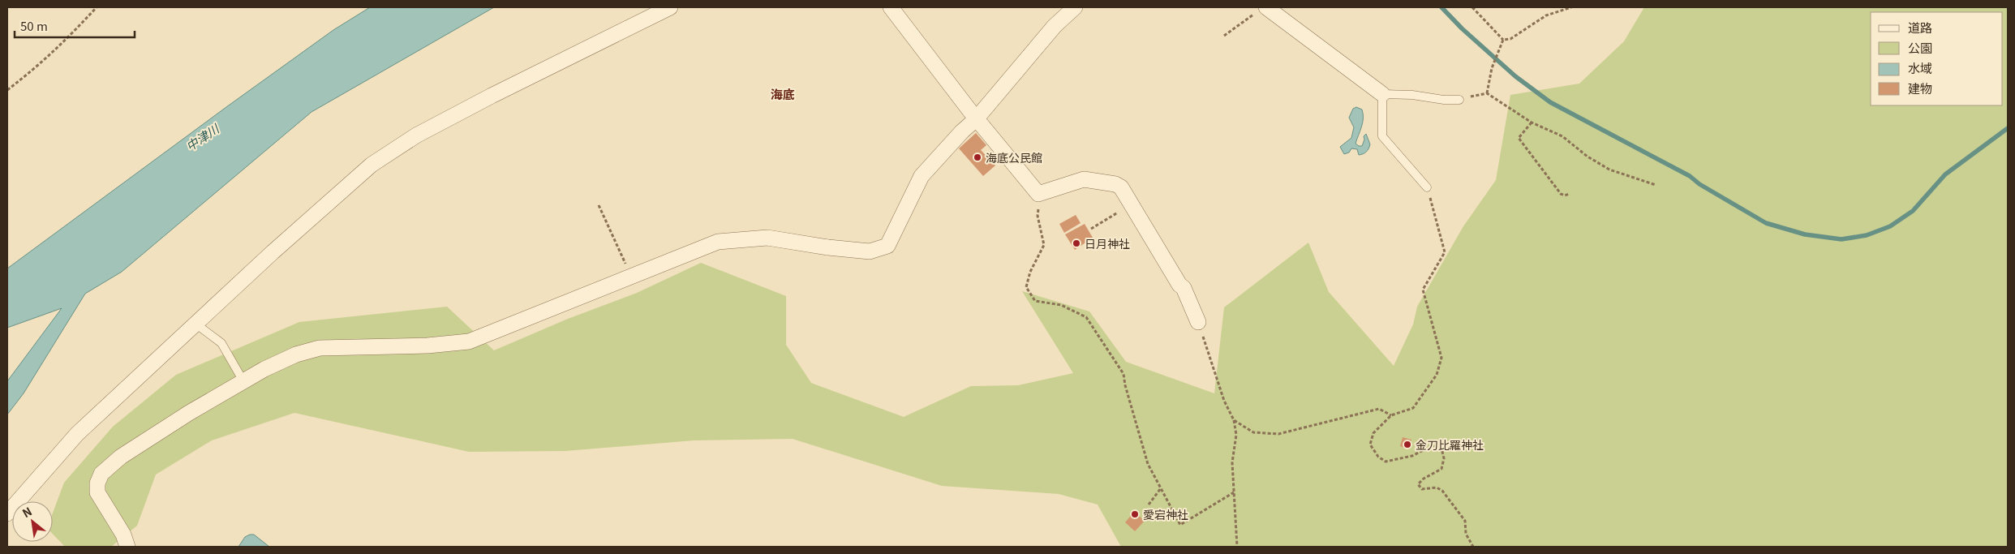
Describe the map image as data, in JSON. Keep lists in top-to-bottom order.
{
  "districts": ["海底"],
  "water": ["中津川"],
  "places": [
    "海底公民館",
    "日月神社",
    "金刀比羅神社",
    "愛宕神社"
  ],
  "legend": [
    "道路",
    "公園",
    "水域",
    "建物"
  ],
  "scale_bar": "50 m",
  "north": "top left"
}
